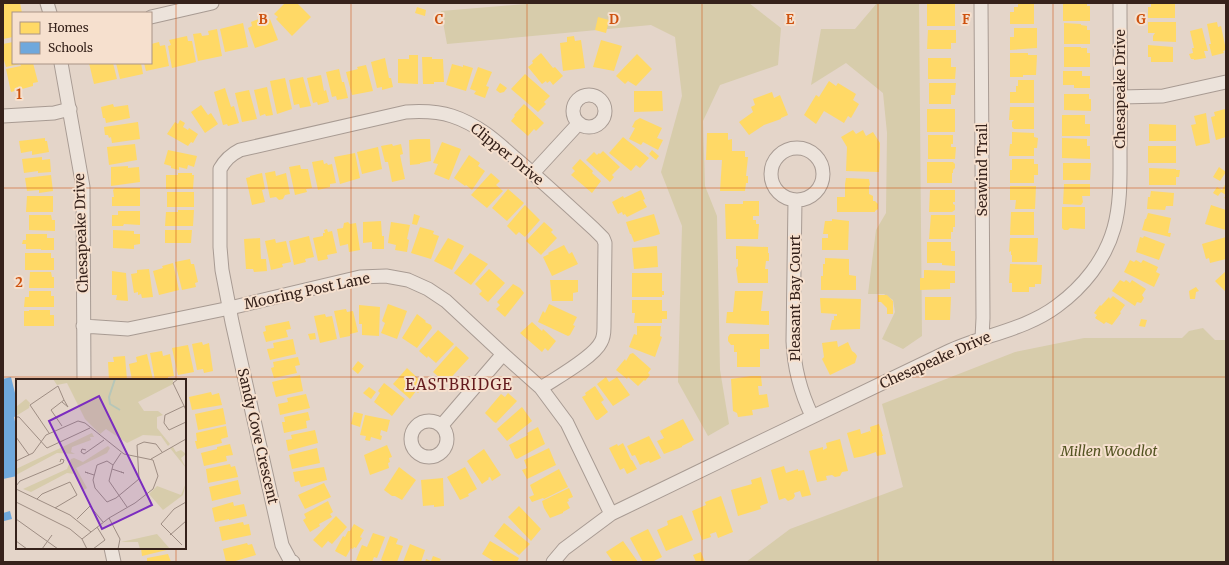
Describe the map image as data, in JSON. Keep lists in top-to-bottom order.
{
  "streets": {
    "street": [
      "Chesapeake Drive",
      "Clipper Drive",
      "Seawind Trail",
      "Mooring Post Lane",
      "Pleasant Bay Court",
      "Sandy Cove Crescent"
    ]
  },
  "crossings": [
    ["Chesapeake Drive", "Seawind Trail"],
    ["Chesapeake Drive", "Mooring Post Lane"],
    ["Chesapeake Drive", "Pleasant Bay Court"],
    ["Clipper Drive", "Mooring Post Lane"],
    ["Clipper Drive", "Sandy Cove Crescent"],
    ["Mooring Post Lane", "Sandy Cove Crescent"]
  ],
  "districts": ["EASTBRIDGE"],
  "parks": ["Millen Woodlot"],
  "legend": ["Homes", "Schools"],
  "grid": {
    "columns": [
      "B",
      "C",
      "D",
      "E",
      "F",
      "G"
    ],
    "rows": ["1", "2"]
  }
}
